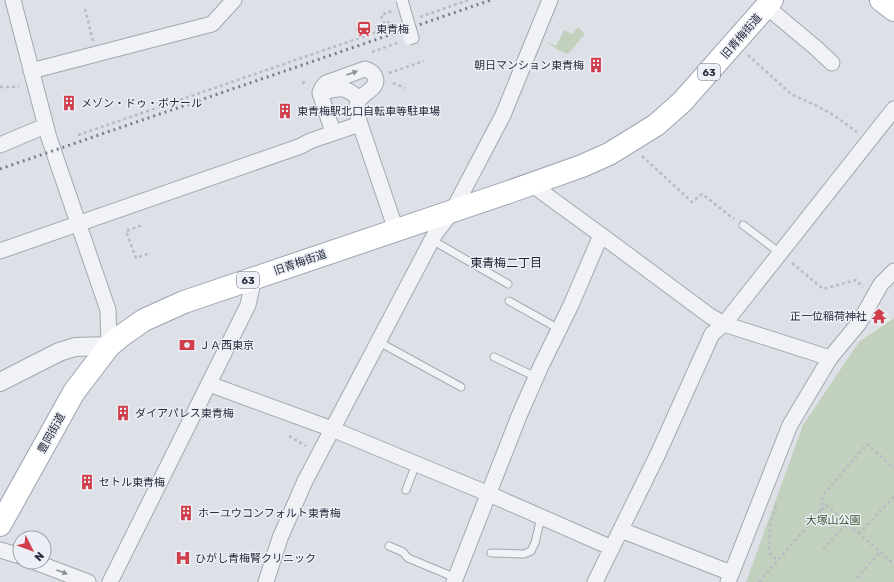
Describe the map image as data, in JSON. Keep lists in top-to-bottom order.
{
  "streets": {
    "main road": ["旧青梅街道", "63", "豊岡街道"]
  },
  "crossings": [
    ["旧青梅街道", "豊岡街道"]
  ],
  "districts": ["東青梅二丁目"],
  "parks": ["大塚山公園"],
  "places": {
    "station": ["東青梅"],
    "building": [
      "朝日マンション東青梅",
      "メゾン・ドゥ・ボナール",
      "東青梅駅北口自転車等駐車場",
      "ダイアパレス東青梅",
      "セトル東青梅",
      "ホーユウコンフォルト東青梅"
    ],
    "temple": ["正一位稲荷神社"],
    "bank": ["ＪＡ西東京"],
    "hospital": ["ひがし青梅腎クリニック"]
  },
  "north": "bottom right"
}
